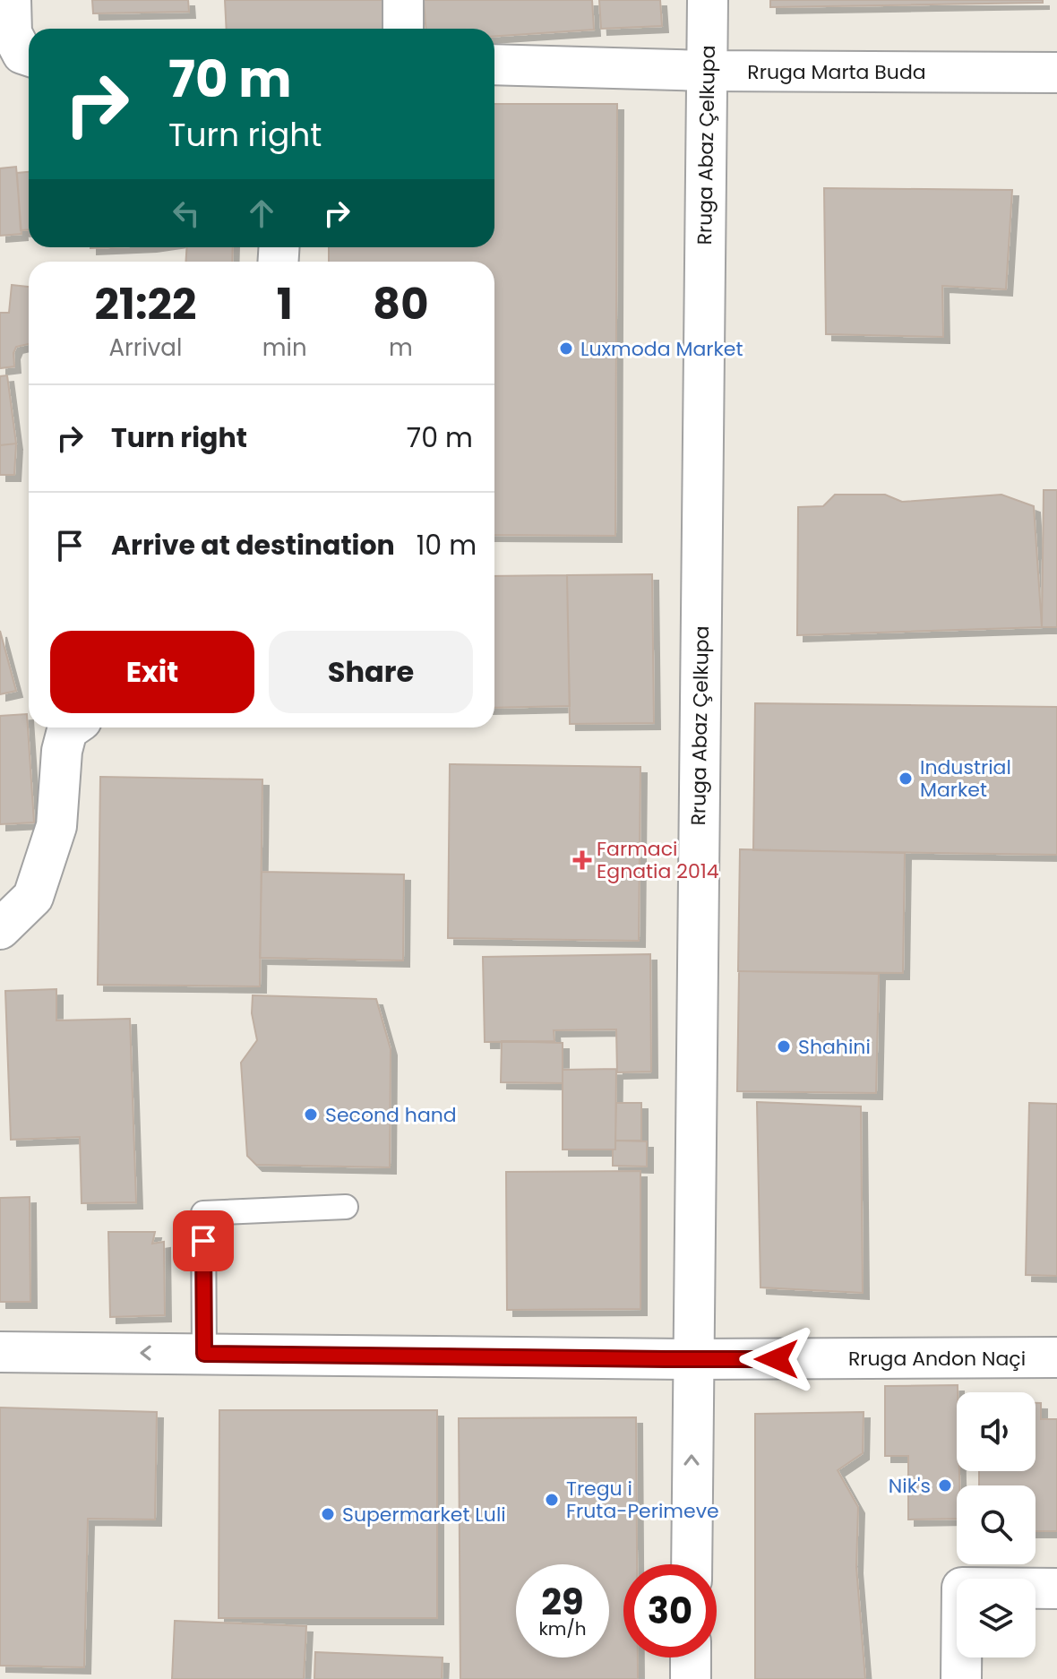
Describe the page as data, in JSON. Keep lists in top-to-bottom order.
{
  "streets": {
    "street": ["Rruga Marta Buda", "Rruga Abaz Çelkupa", "Rruga Andon Naçi"]
  },
  "crossings": [
    ["Rruga Marta Buda", "Rruga Abaz Çelkupa"],
    ["Rruga Abaz Çelkupa", "Rruga Andon Naçi"]
  ],
  "places": {
    "other": [
      "Luxmoda Market",
      "Industrial Market",
      "Shahini",
      "Second hand",
      "Nik's",
      "Tregu i Fruta-Perimeve",
      "Supermarket Luli"
    ],
    "health": ["Farmaci Egnatia 2014"]
  },
  "page": {
    "turn": ["70 m", "Turn right"],
    "eta": [
      "21:22",
      "Arrival",
      "1",
      "min",
      "80",
      "m"
    ],
    "list": [
      {
        "name": "Turn right",
        "value": "70 m"
      },
      {
        "name": "Arrive at destination",
        "value": "10 m"
      }
    ],
    "buttons": ["Exit", "Share"],
    "speed": "29 km/h",
    "limit": "30"
  }
}
